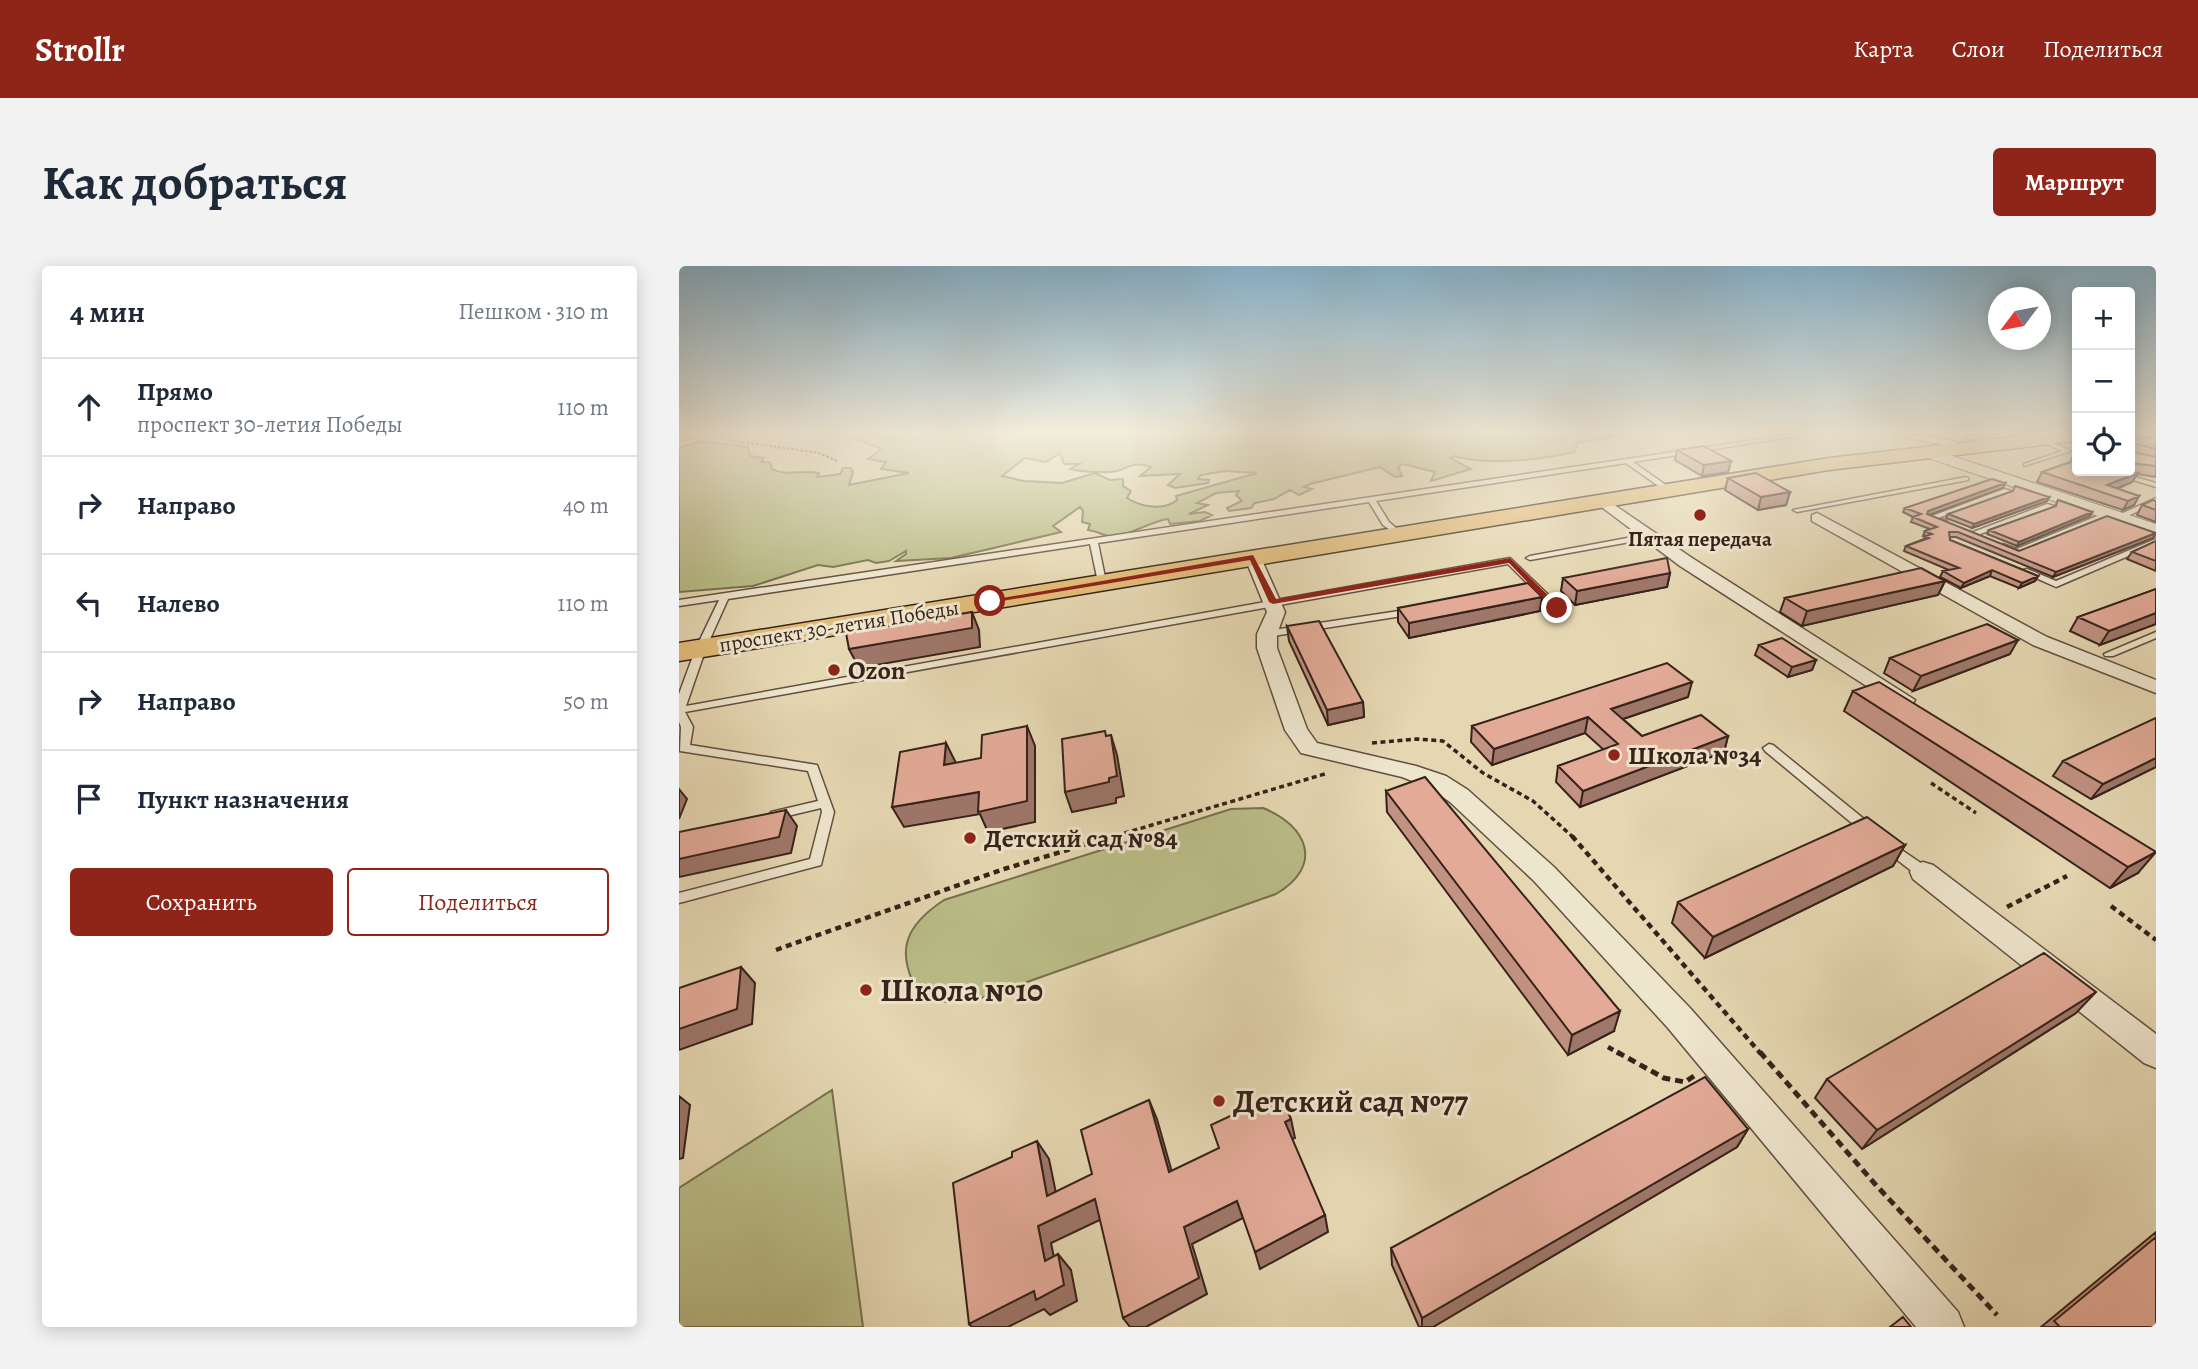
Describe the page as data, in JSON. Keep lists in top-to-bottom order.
{
  "streets": {
    "main road": ["проспект 30-летия Победы"]
  },
  "places": [
    "Пятая передача",
    "Ozon",
    "Школа №34",
    "Детский сад №84",
    "Школа №10",
    "Детский сад №77"
  ],
  "north": "bottom left",
  "page": {
    "header": "Strollr",
    "nav": ["Карта", "Слои", "Поделиться"],
    "buttons": [
      "Маршрут",
      ["Сохранить", "Поделиться"]
    ],
    "title": "Как добраться",
    "heading": ["4 мин", "Пешком · 310 m"],
    "map_buttons": ["+", "−"],
    "list": [
      ["Прямо", "проспект 30-летия Победы", "110 m"],
      ["Направо", "40 m"],
      ["Налево", "110 m"],
      ["Направо", "50 m"],
      "Пункт назначения"
    ]
  }
}
